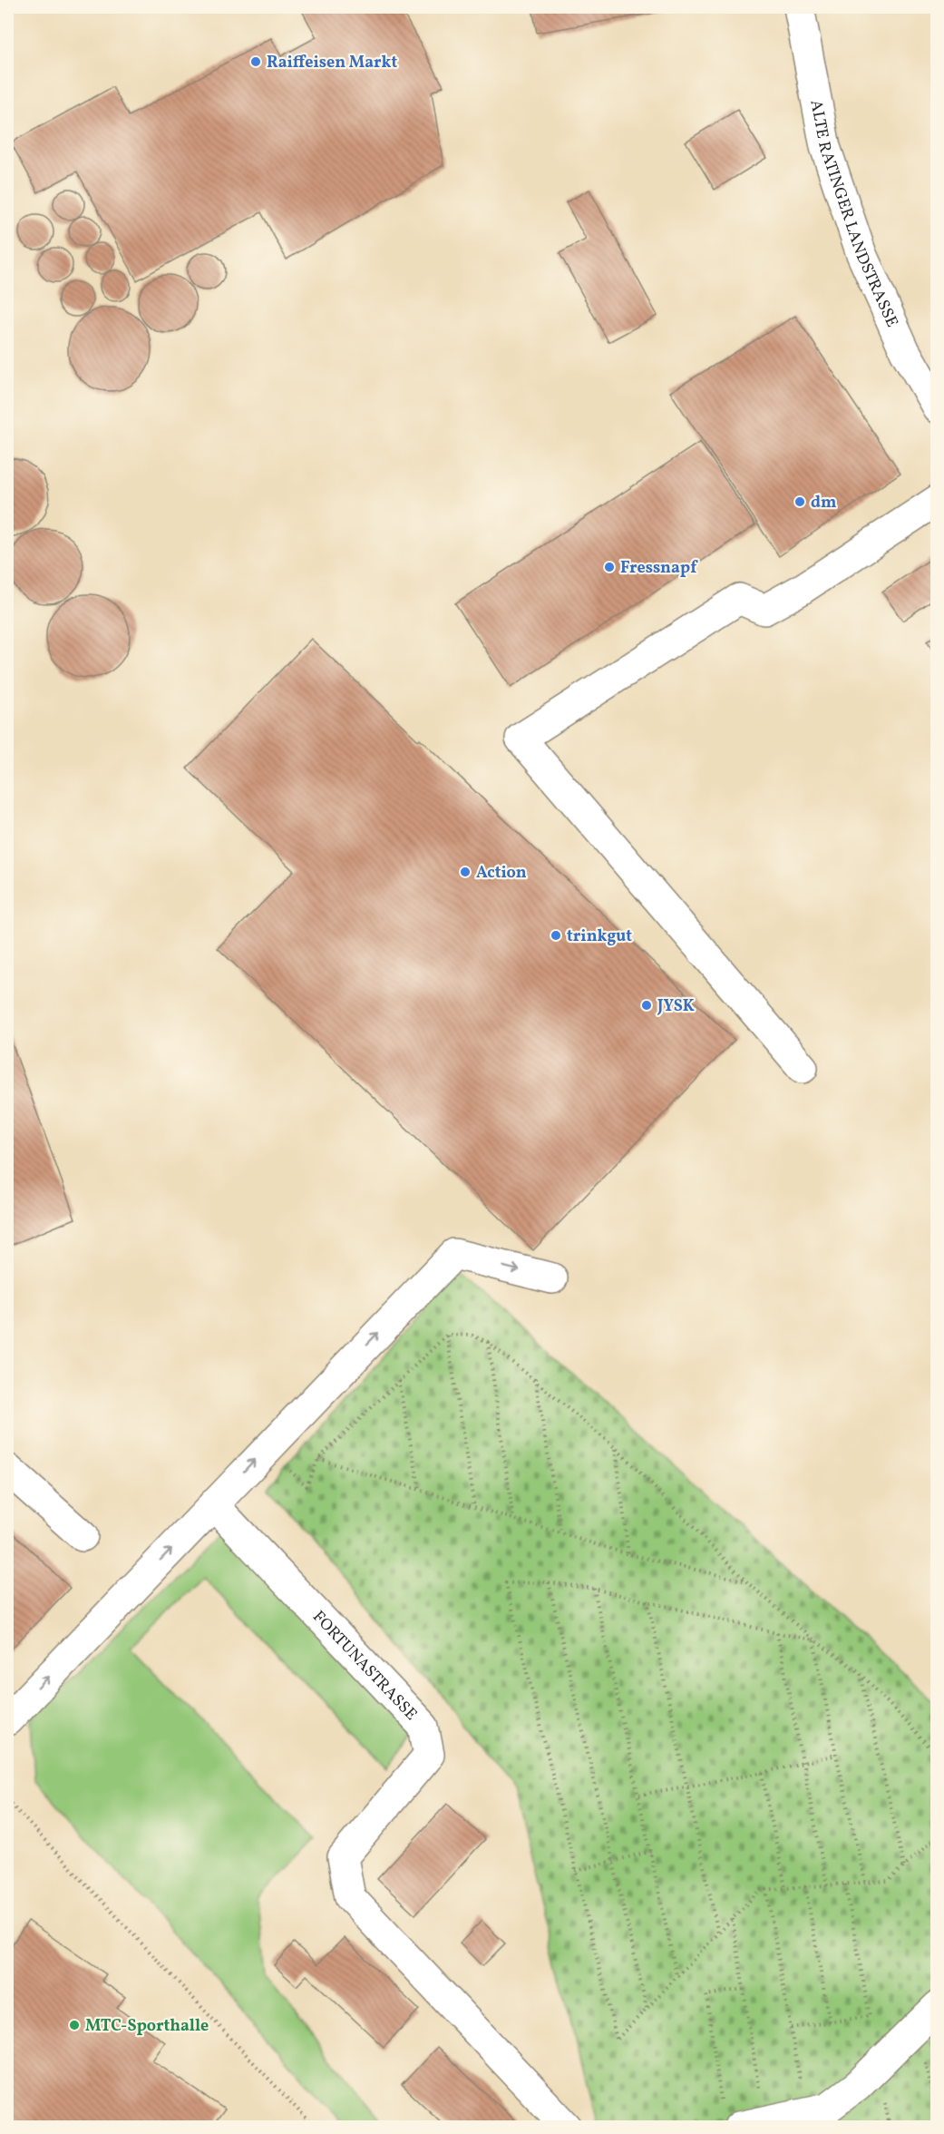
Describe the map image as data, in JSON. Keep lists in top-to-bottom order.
{
  "streets": {
    "street": ["ALTE RATINGER LANDSTRASSE", "FORTUNASTRASSE"]
  },
  "places": [
    "Raiffeisen Markt",
    "dm",
    "Fressnapf",
    "Action",
    "trinkgut",
    "JYSK",
    "MTC-Sporthalle"
  ]
}
